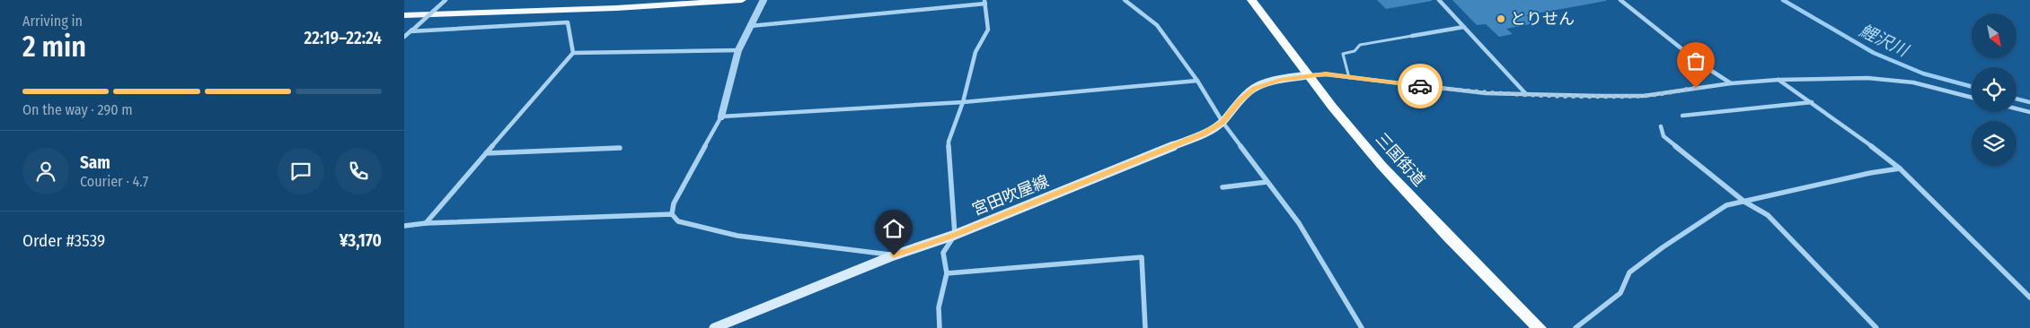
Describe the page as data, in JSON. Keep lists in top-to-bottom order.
{
  "streets": {
    "highway": ["三国街道"],
    "main road": ["宮田吹屋線"]
  },
  "crossings": [
    ["三国街道", "宮田吹屋線"]
  ],
  "water": ["鯉沢川"],
  "places": ["とりせん"],
  "north": "bottom right",
  "page": {
    "heading": ["2 min", "Arriving in", "22:19–22:24"],
    "panel": [
      "Sam",
      "Courier · 4.7",
      "Order #3539",
      "¥3,170"
    ],
    "bar": "On the way · 290 m"
  }
}
